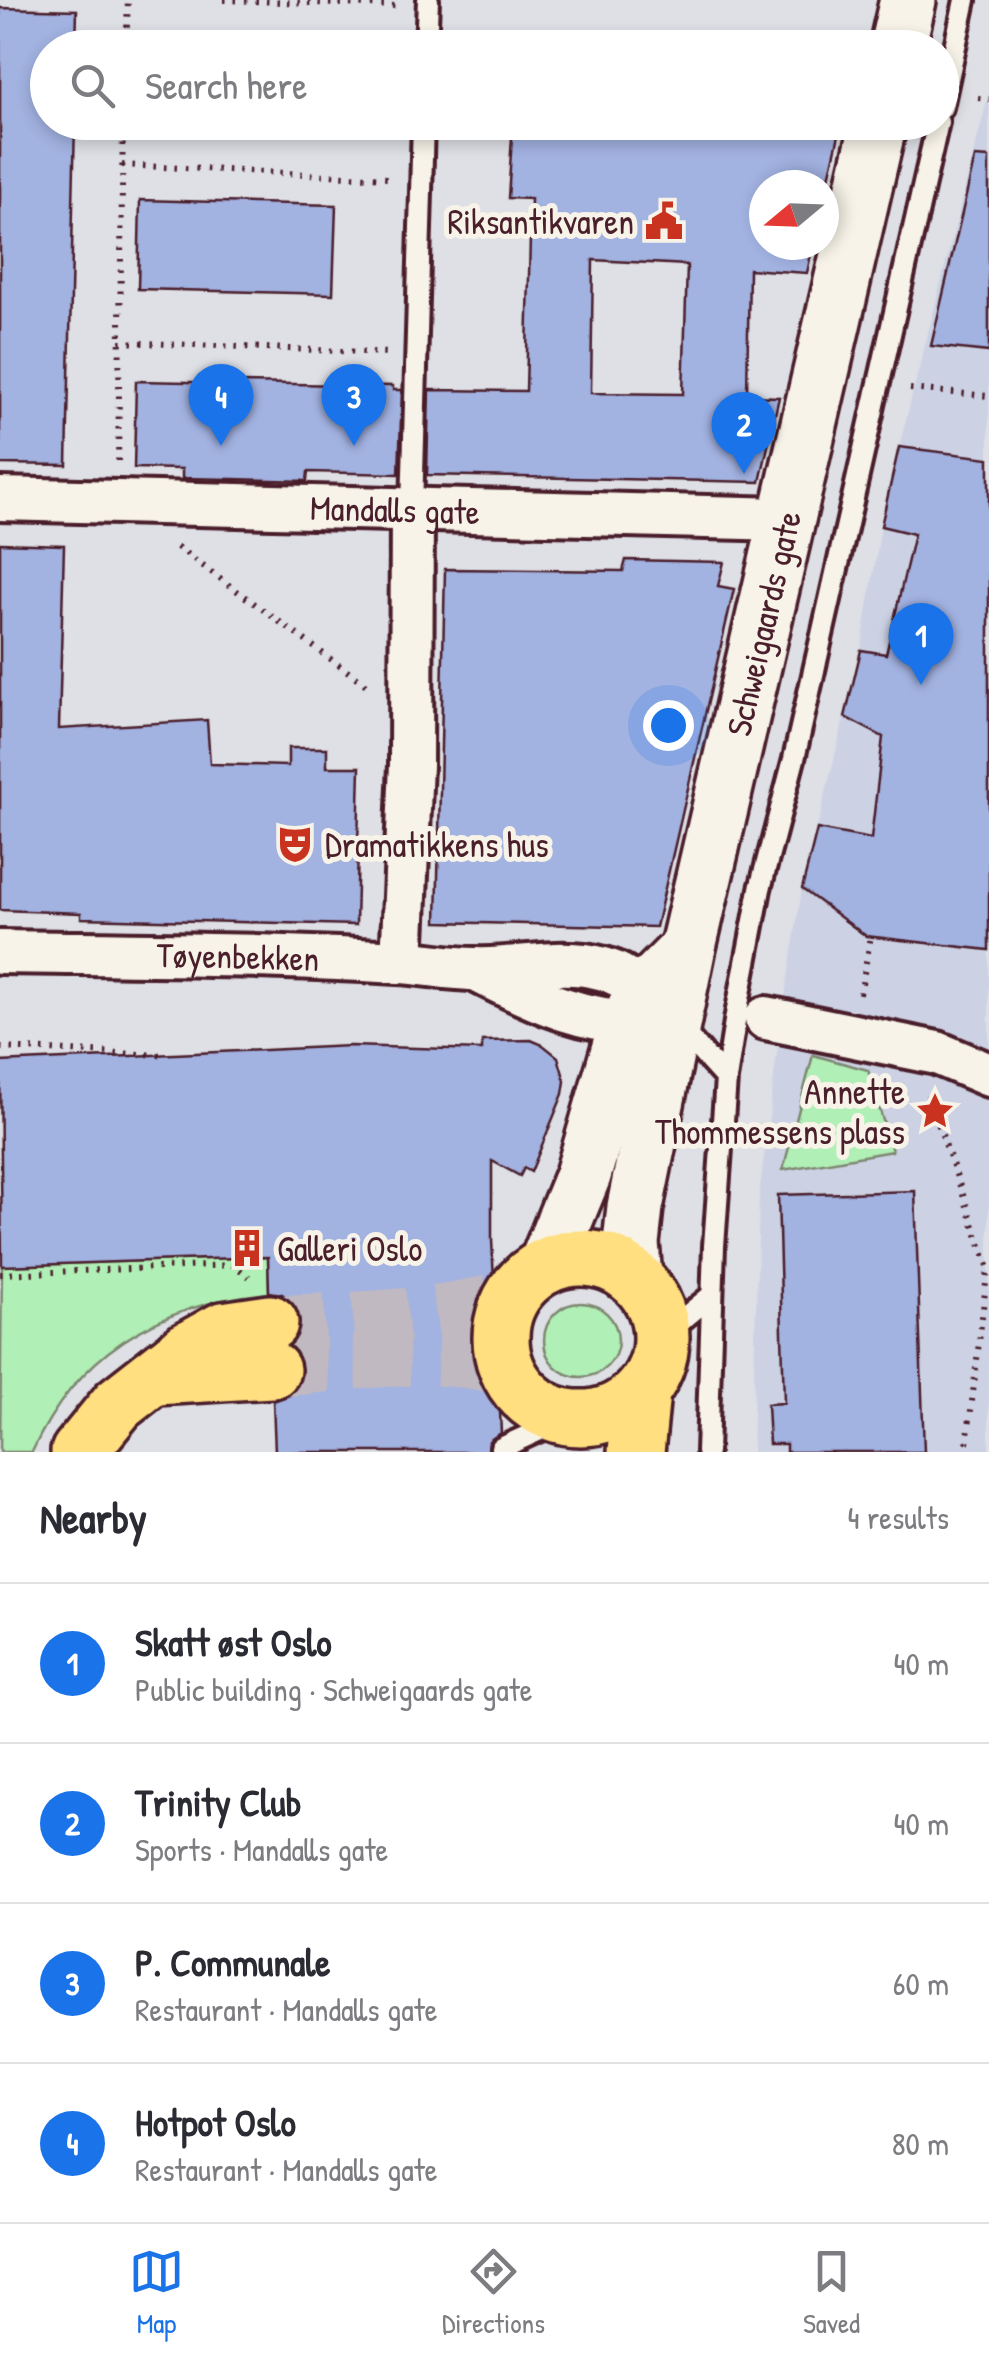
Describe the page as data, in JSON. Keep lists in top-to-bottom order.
{
  "streets": {
    "street": ["Mandalls gate", "Schweigaards gate", "Tøyenbekken"]
  },
  "crossings": [
    ["Mandalls gate", "Schweigaards gate"],
    ["Schweigaards gate", "Tøyenbekken"]
  ],
  "places": {
    "public building": ["Riksantikvaren"],
    "theatre": ["Dramatikkens hus"],
    "place": ["Annette Thommessens plass"],
    "building": ["Galleri Oslo"]
  },
  "north": "left",
  "page": {
    "search": "Search here",
    "pins": [
      "3",
      "4",
      "2",
      "1"
    ],
    "heading": ["Nearby", "4 results"],
    "list": [
      {
        "mark": "1",
        "name": "Skatt øst Oslo",
        "note": "Public building · Schweigaards gate",
        "value": "40 m"
      },
      {
        "mark": "2",
        "name": "Trinity Club",
        "note": "Sports · Mandalls gate",
        "value": "40 m"
      },
      {
        "mark": "3",
        "name": "P. Communale",
        "note": "Restaurant · Mandalls gate",
        "value": "60 m"
      },
      {
        "mark": "4",
        "name": "Hotpot Oslo",
        "note": "Restaurant · Mandalls gate",
        "value": "80 m"
      }
    ],
    "nav": ["Map", "Directions", "Saved"]
  }
}
